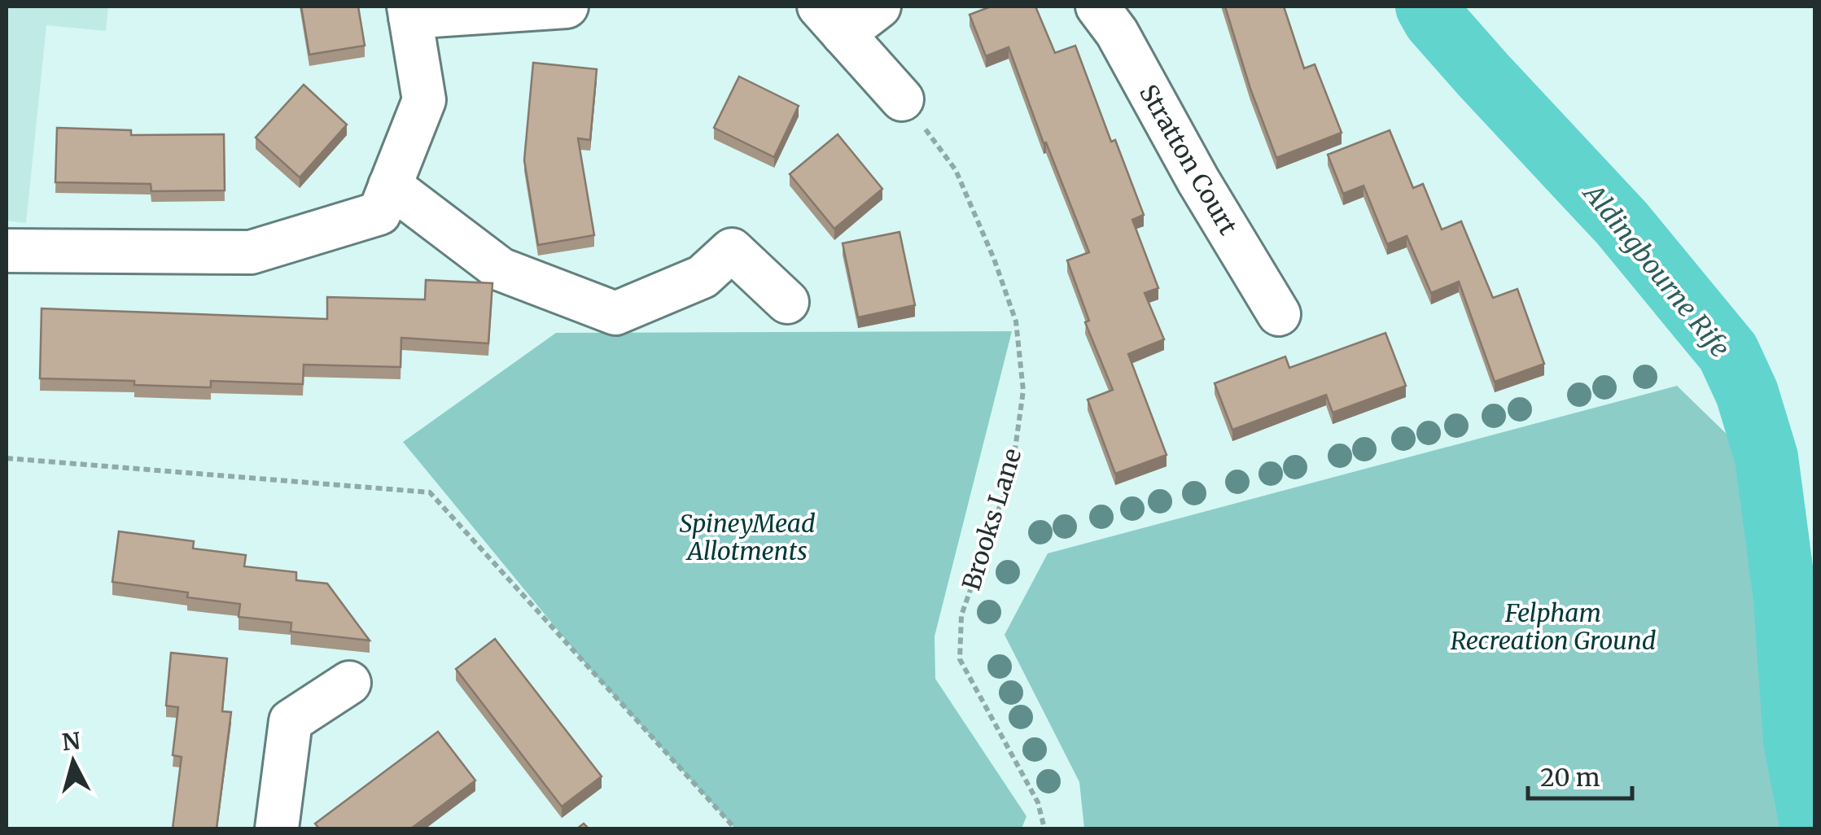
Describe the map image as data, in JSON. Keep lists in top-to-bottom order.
{
  "streets": {
    "street": ["Stratton Court"],
    "path": ["Brooks Lane"]
  },
  "water": ["Aldingbourne Rife"],
  "parks": ["SpineyMead Allotments", "Felpham Recreation Ground"],
  "scale_bar": "20 m",
  "north": "top"
}
